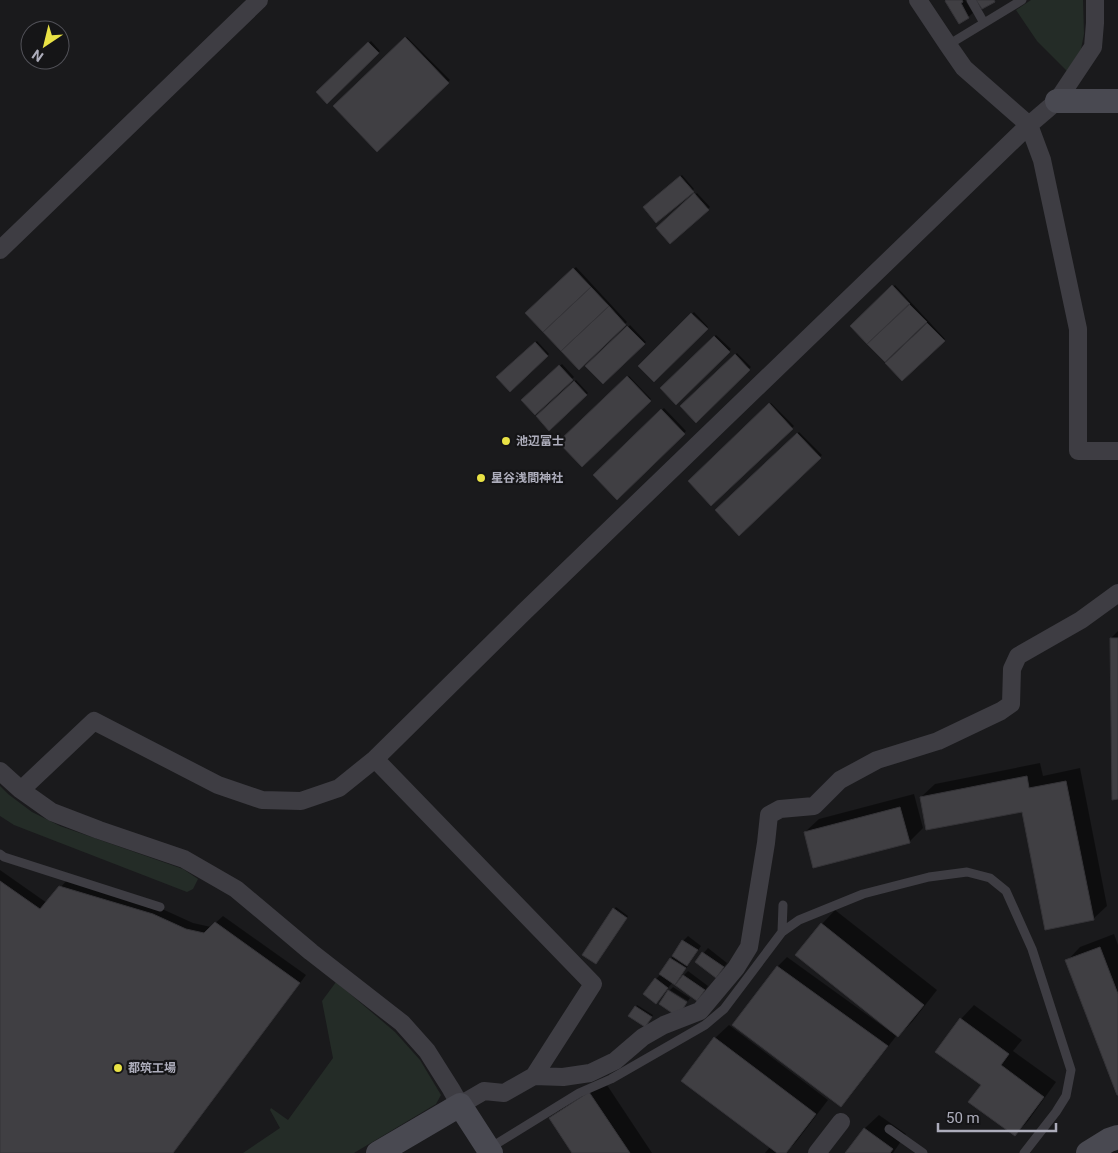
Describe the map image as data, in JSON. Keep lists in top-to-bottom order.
{
  "places": ["池辺富士", "星谷浅間神社", "都筑工場"],
  "scale_bar": "50 m",
  "north": "bottom left"
}
